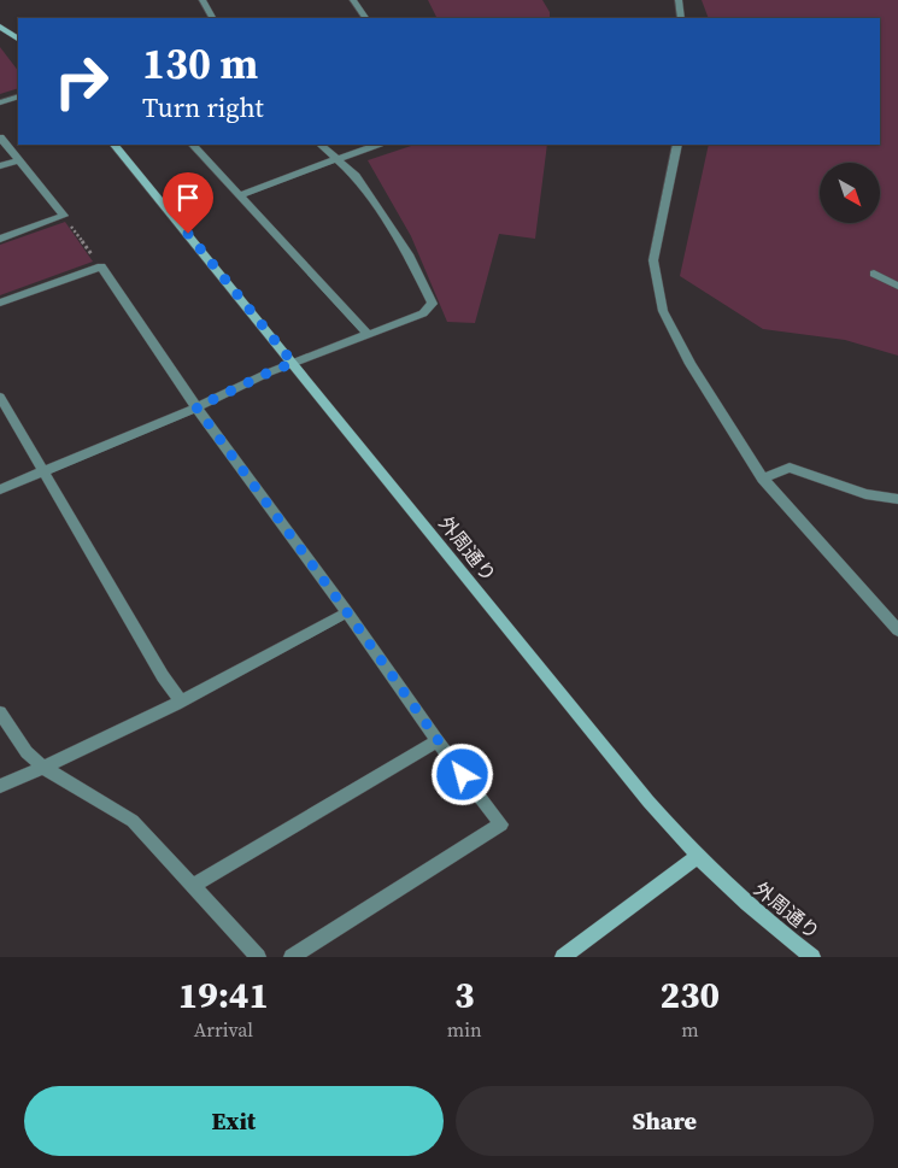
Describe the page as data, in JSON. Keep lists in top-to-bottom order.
{
  "streets": {
    "street": ["外周通り"]
  },
  "north": "bottom right",
  "page": {
    "turn": ["130 m", "Turn right"],
    "eta": [
      "19:41",
      "Arrival",
      "3",
      "min",
      "230",
      "m"
    ],
    "buttons": ["Exit", "Share"]
  }
}
